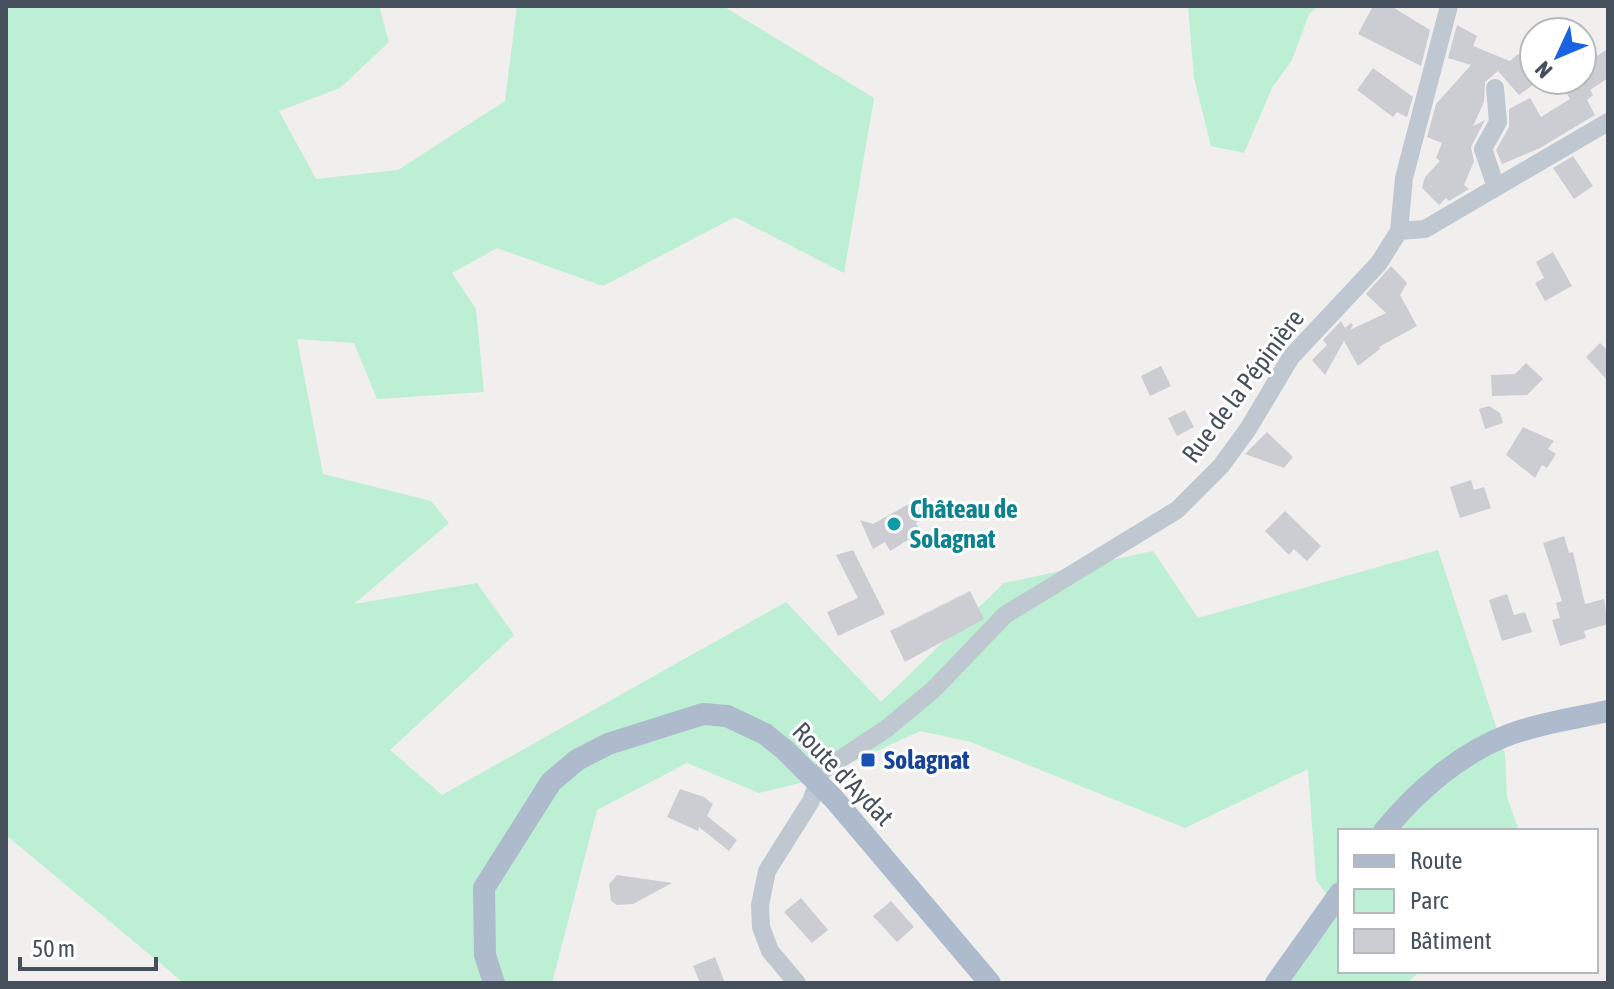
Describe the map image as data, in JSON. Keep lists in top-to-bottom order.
{
  "streets": {
    "main road": ["Route d'Aydat"],
    "street": ["Rue de la Pépinière"]
  },
  "crossings": [
    ["Rue de la Pépinière", "Route d'Aydat"]
  ],
  "places": {
    "other": ["Château de Solagnat"],
    "transit": ["Solagnat"]
  },
  "legend": ["Route", "Parc", "Bâtiment"],
  "scale_bar": "50 m",
  "north": "bottom left"
}
